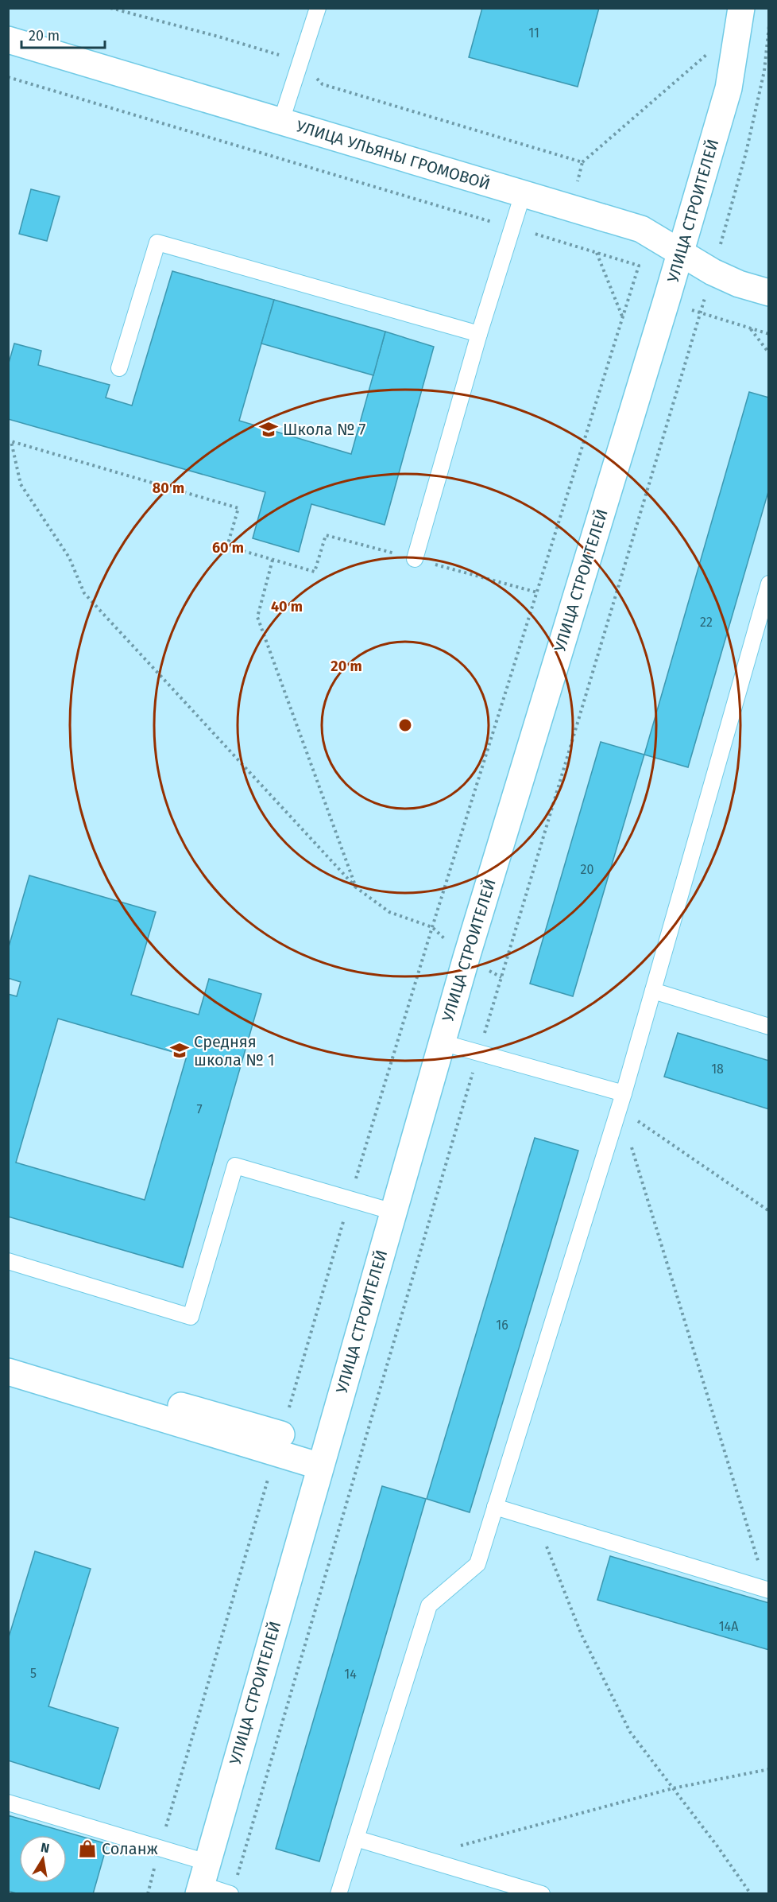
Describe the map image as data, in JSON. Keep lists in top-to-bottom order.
{
  "streets": {
    "street": ["УЛИЦА УЛЬЯНЫ ГРОМОВОЙ", "УЛИЦА СТРОИТЕЛЕЙ"]
  },
  "crossings": [
    ["УЛИЦА УЛЬЯНЫ ГРОМОВОЙ", "УЛИЦА СТРОИТЕЛЕЙ"]
  ],
  "places": {
    "school or university": ["Школа № 7", "Средняя школа № 1"],
    "shop": ["Соланж"]
  },
  "house_numbers": [
    "11",
    "22",
    "20",
    "18",
    "7",
    "16",
    "14А",
    "5",
    "14"
  ],
  "scale_bar": "20 m",
  "north": "top",
  "rings": [
    "80 m",
    "60 m",
    "40 m",
    "20 m"
  ]
}
